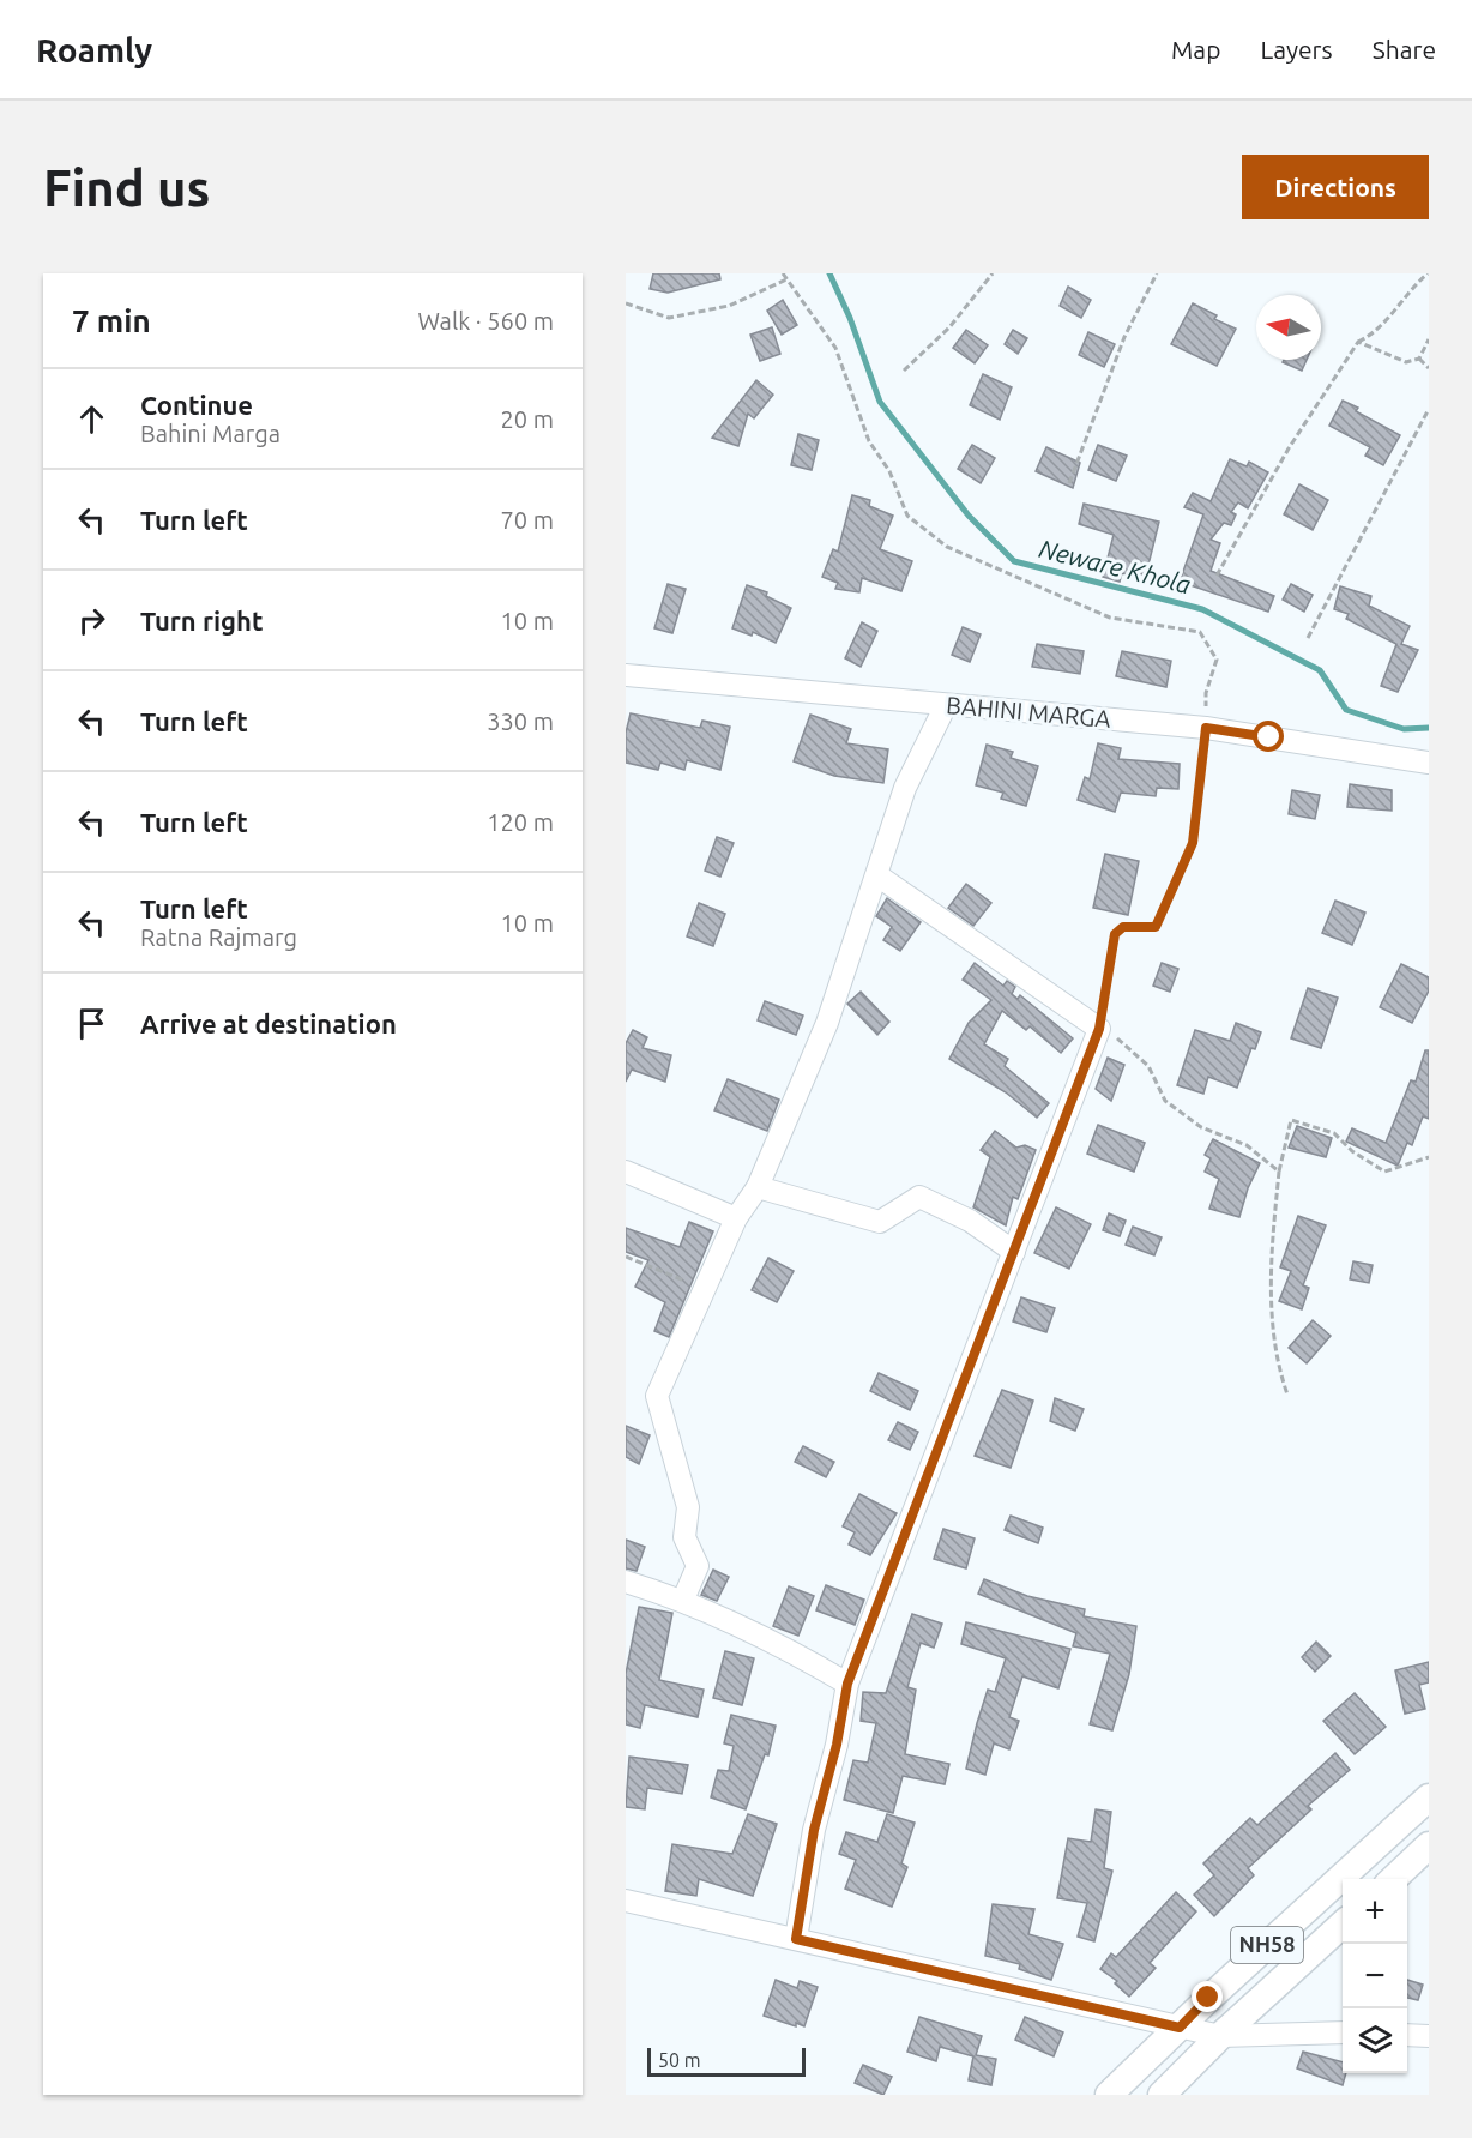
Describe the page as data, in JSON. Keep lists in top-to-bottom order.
{
  "streets": {
    "main road": ["NH58"],
    "street": ["BAHINI MARGA"]
  },
  "water": ["Neware Khola"],
  "scale_bar": "50 m",
  "north": "left",
  "page": {
    "header": "Roamly",
    "nav": ["Map", "Layers", "Share"],
    "buttons": "Directions",
    "title": "Find us",
    "heading": ["7 min", "Walk · 560 m"],
    "list": [
      ["Continue", "Bahini Marga", "20 m"],
      ["Turn left", "70 m"],
      ["Turn right", "10 m"],
      ["Turn left", "330 m"],
      ["Turn left", "120 m"],
      ["Turn left", "Ratna Rajmarg", "10 m"],
      "Arrive at destination"
    ],
    "map_buttons": ["+", "−"],
    "scale": "50 m"
  }
}
